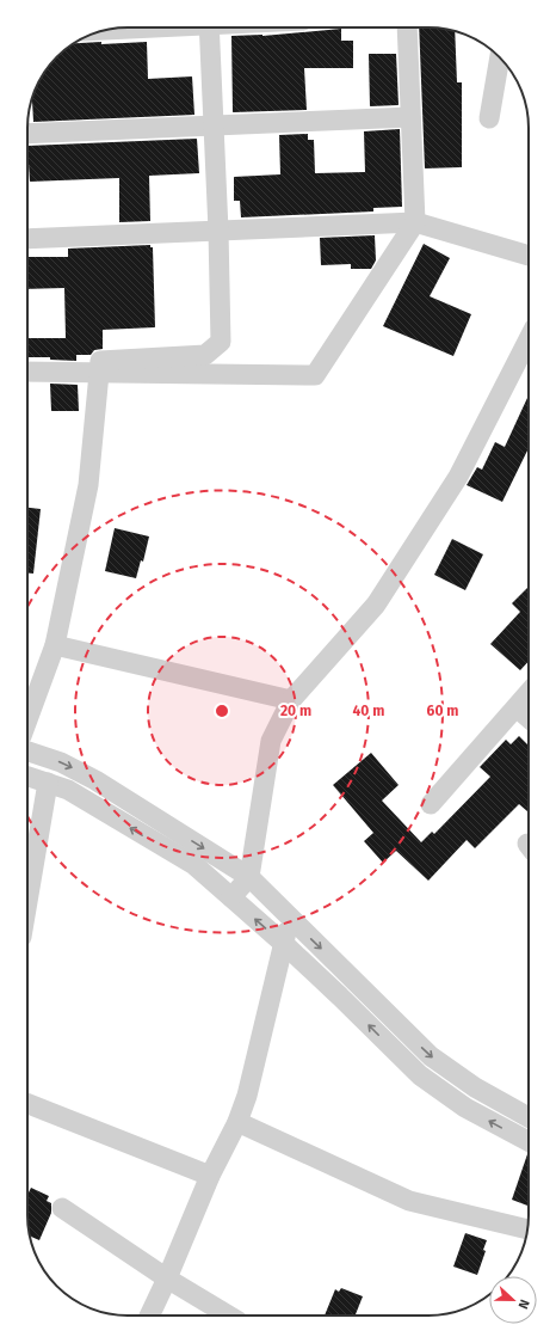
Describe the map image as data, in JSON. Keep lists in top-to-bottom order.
{
  "north": "right",
  "rings": ["20 m", "40 m", "60 m"]
}
